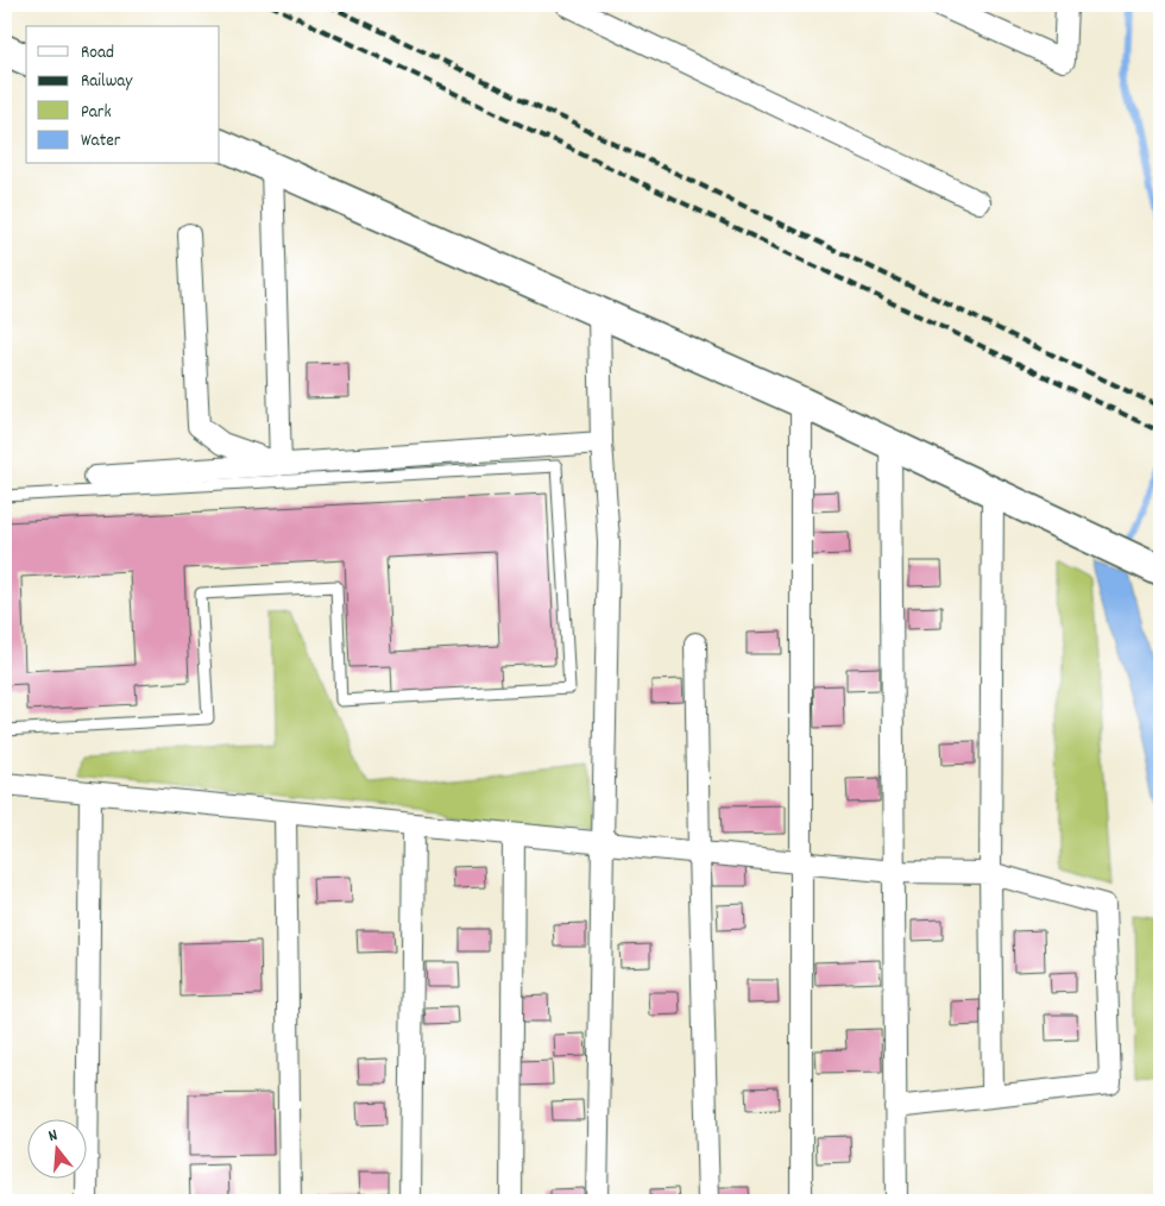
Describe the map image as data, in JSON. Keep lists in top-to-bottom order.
{
  "legend": [
    "Road",
    "Railway",
    "Park",
    "Water"
  ],
  "north": "top"
}
